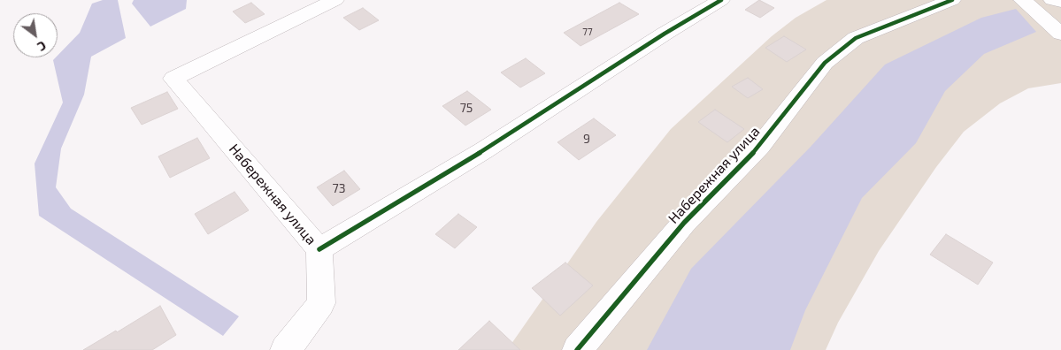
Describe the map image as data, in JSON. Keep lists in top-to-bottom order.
{
  "streets": {
    "street": ["Набережная улица"]
  },
  "house_numbers": [
    "77",
    "75",
    "9",
    "73"
  ],
  "north": "bottom right"
}
